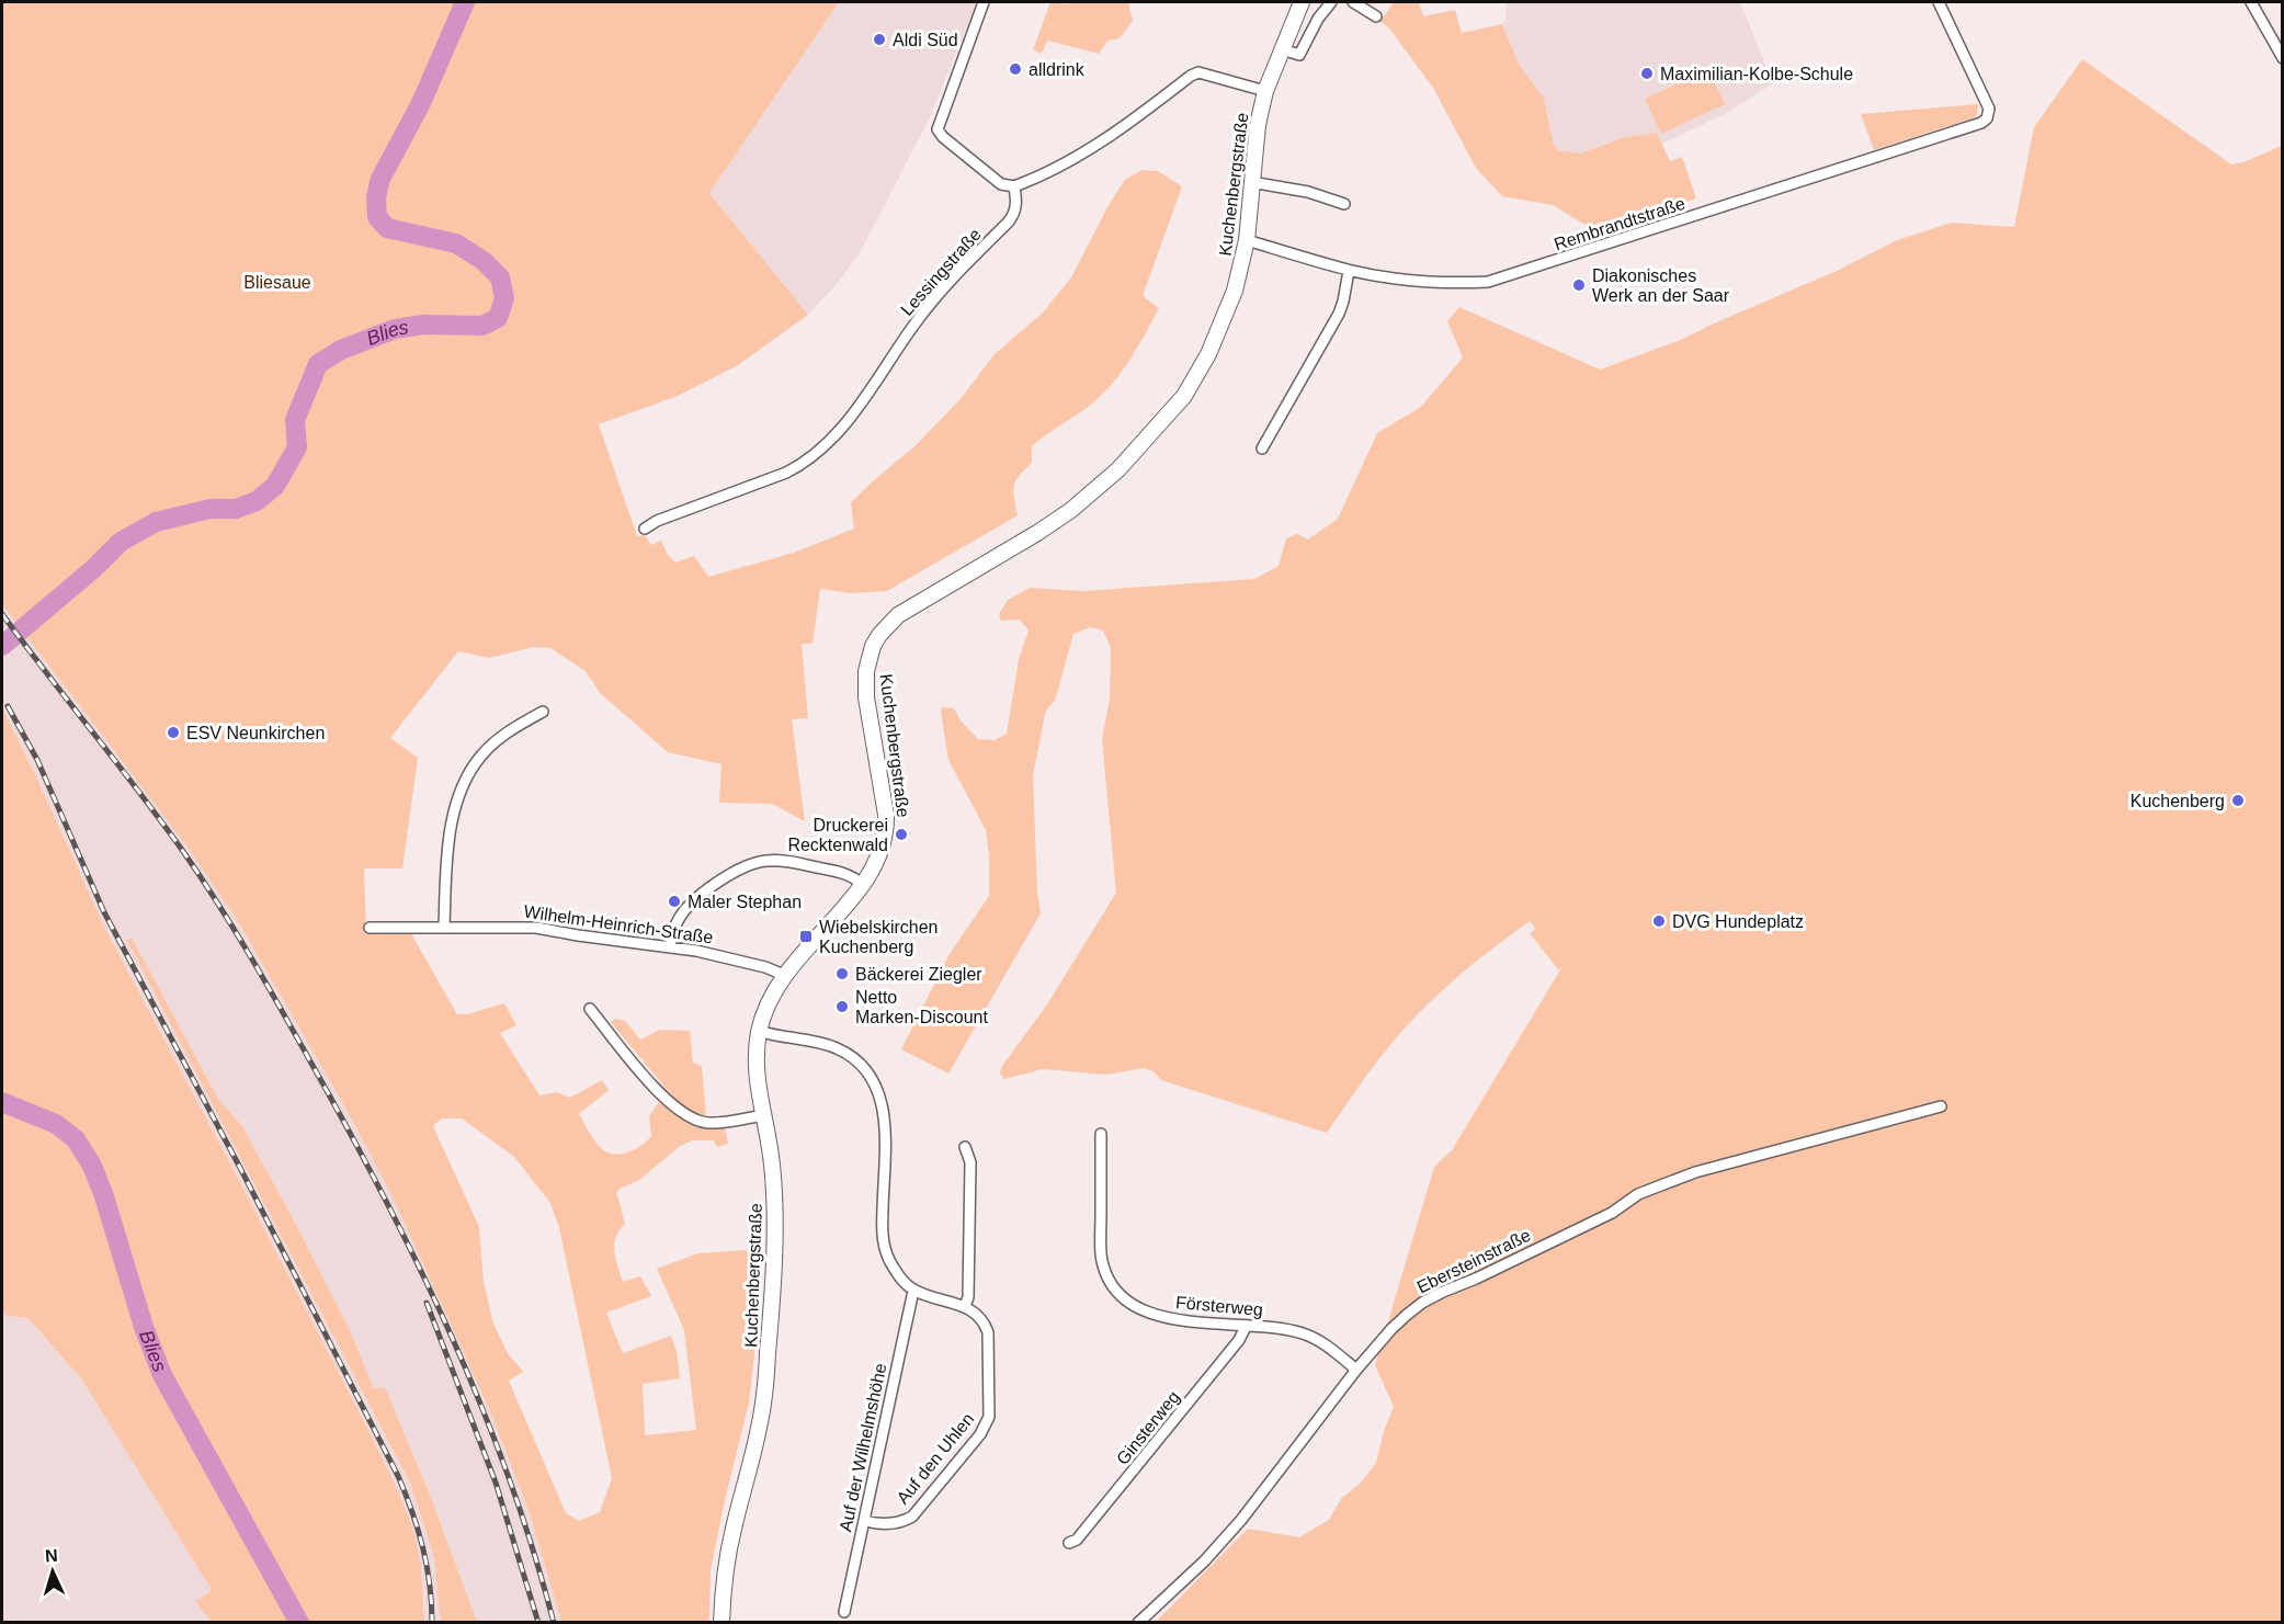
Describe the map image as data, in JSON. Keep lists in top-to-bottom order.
{
  "streets": {
    "main road": ["Kuchenbergstraße"],
    "street": [
      "Rembrandtstraße",
      "Lessingstraße",
      "Wilhelm-Heinrich-Straße",
      "Ebersteinstraße",
      "Försterweg",
      "Ginsterweg",
      "Auf der Wilhelmshöhe",
      "Auf den Uhlen"
    ]
  },
  "crossings": [
    ["Kuchenbergstraße", "Rembrandtstraße"],
    ["Kuchenbergstraße", "Wilhelm-Heinrich-Straße"],
    ["Ebersteinstraße", "Försterweg"],
    ["Försterweg", "Ginsterweg"],
    ["Auf der Wilhelmshöhe", "Auf den Uhlen"]
  ],
  "water": ["Blies"],
  "parks": ["Bliesaue"],
  "places": {
    "other": [
      "Aldi Süd",
      "alldrink",
      "Maximilian-Kolbe-Schule",
      "Diakonisches Werk an der Saar",
      "ESV Neunkirchen",
      "Kuchenberg",
      "Druckerei Recktenwald",
      "Maler Stephan",
      "DVG Hundeplatz",
      "Bäckerei Ziegler",
      "Netto Marken-Discount"
    ],
    "transit": ["Wiebelskirchen Kuchenberg"]
  },
  "north": "top"
}
